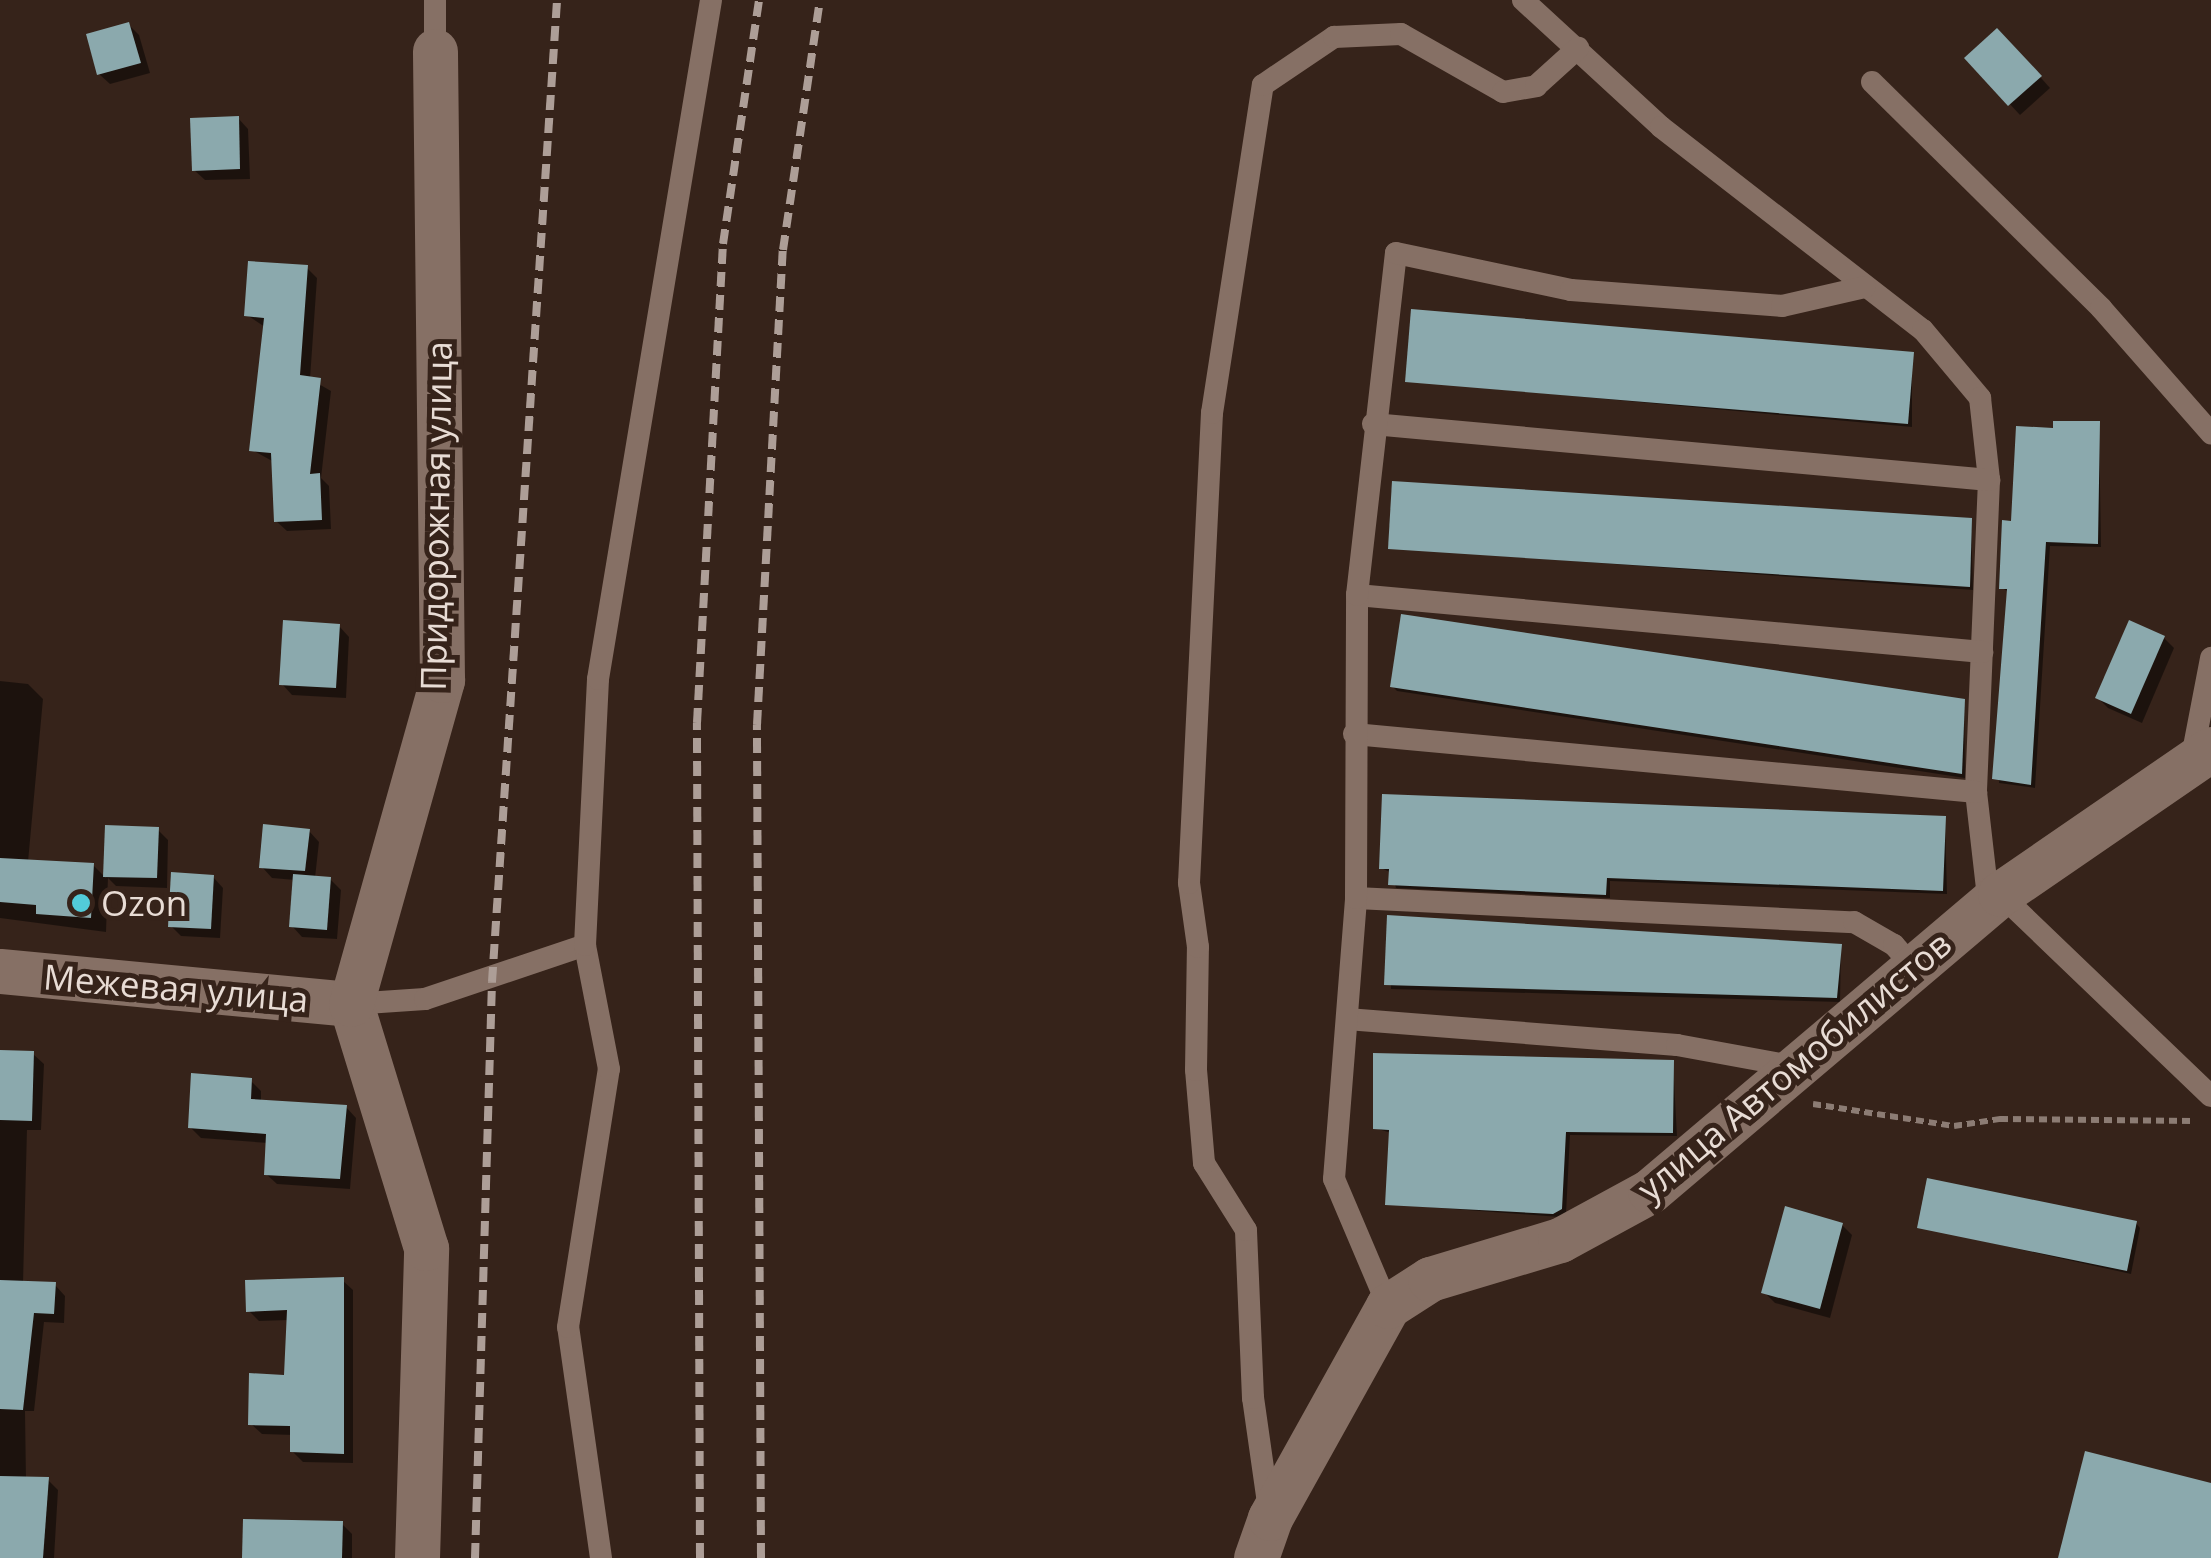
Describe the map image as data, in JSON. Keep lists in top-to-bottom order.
{
  "streets": {
    "street": ["Придорожная улица", "Межевая улица", "улица Автомобилистов"]
  },
  "crossings": [
    ["Придорожная улица", "Межевая улица"]
  ],
  "places": ["Ozon"]
}
